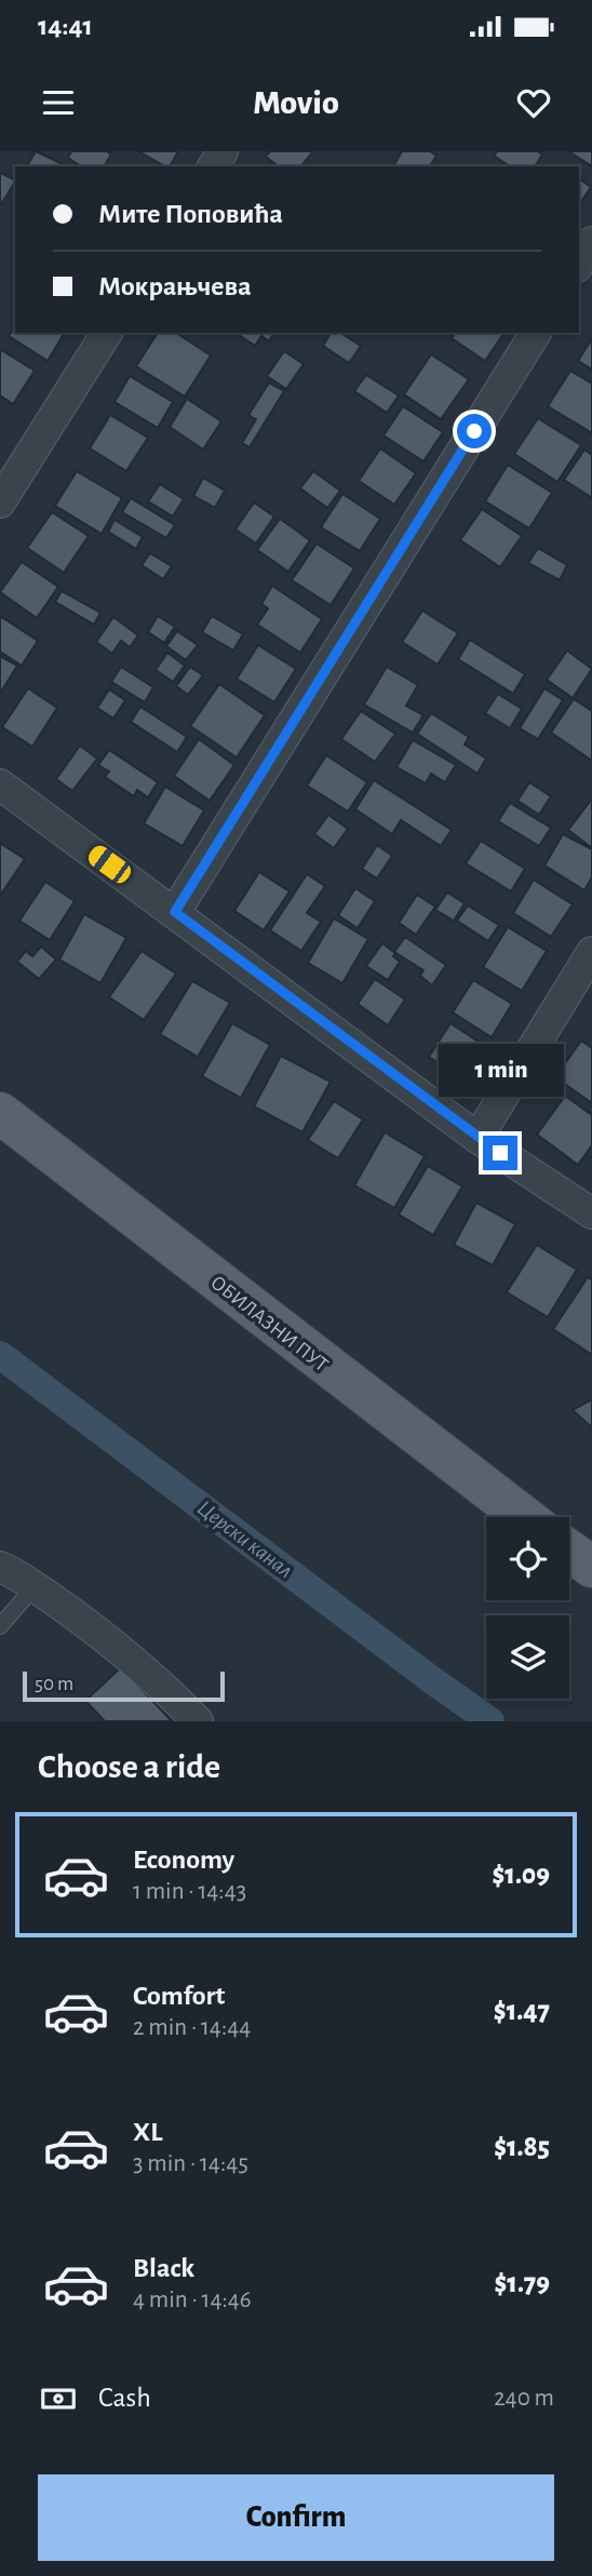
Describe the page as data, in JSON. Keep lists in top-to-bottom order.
{
  "streets": {
    "main road": ["ОБИЛАЗНИ ПУТ"]
  },
  "water": ["Церски канал"],
  "scale_bar": "50 m",
  "page": {
    "status": "14:41",
    "header": "Movio",
    "banner": ["Мите Поповића", "Мокрањчева"],
    "bubble": "1 min",
    "scale": "50 m",
    "heading": "Choose a ride",
    "list": [
      {
        "name": "Economy",
        "note": "1 min · 14:43",
        "value": "$1.09"
      },
      {
        "name": "Comfort",
        "note": "2 min · 14:44",
        "value": "$1.47"
      },
      {
        "name": "XL",
        "note": "3 min · 14:45",
        "value": "$1.85"
      },
      {
        "name": "Black",
        "note": "4 min · 14:46",
        "value": "$1.79"
      }
    ],
    "pay": ["Cash", "240 m"],
    "buttons": "Confirm"
  }
}
